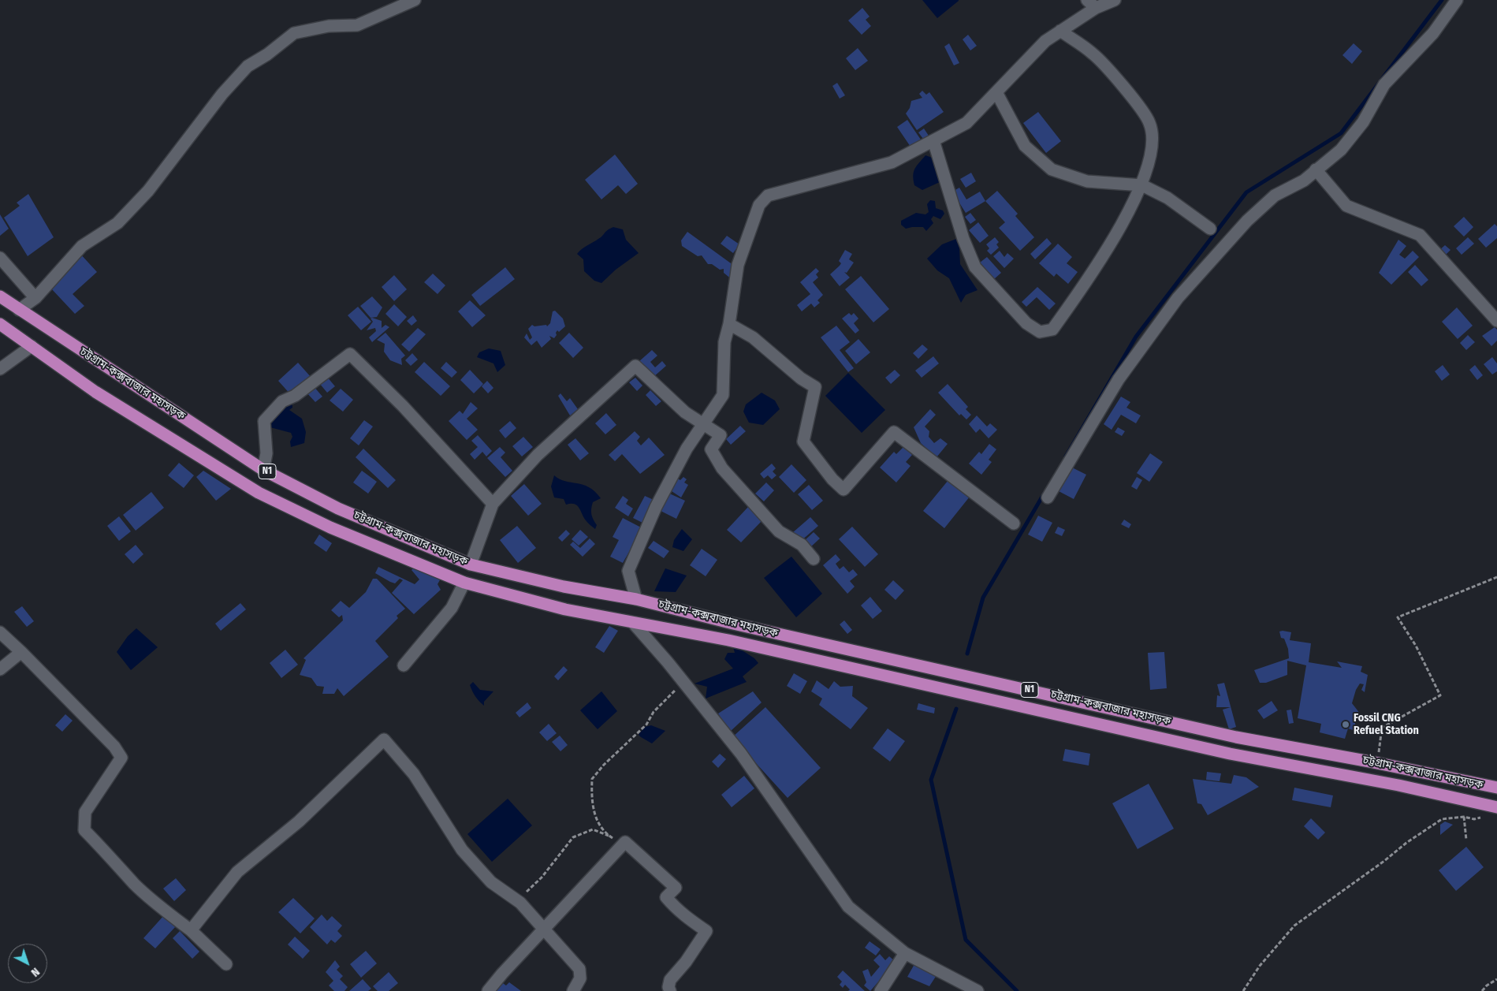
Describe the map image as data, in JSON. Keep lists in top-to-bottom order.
{
  "streets": {
    "highway": ["চট্টগ্রাম-কক্সবাজার মহাসড়ক", "N1"]
  },
  "places": ["Fossil CNG Refuel Station"],
  "north": "bottom right"
}
